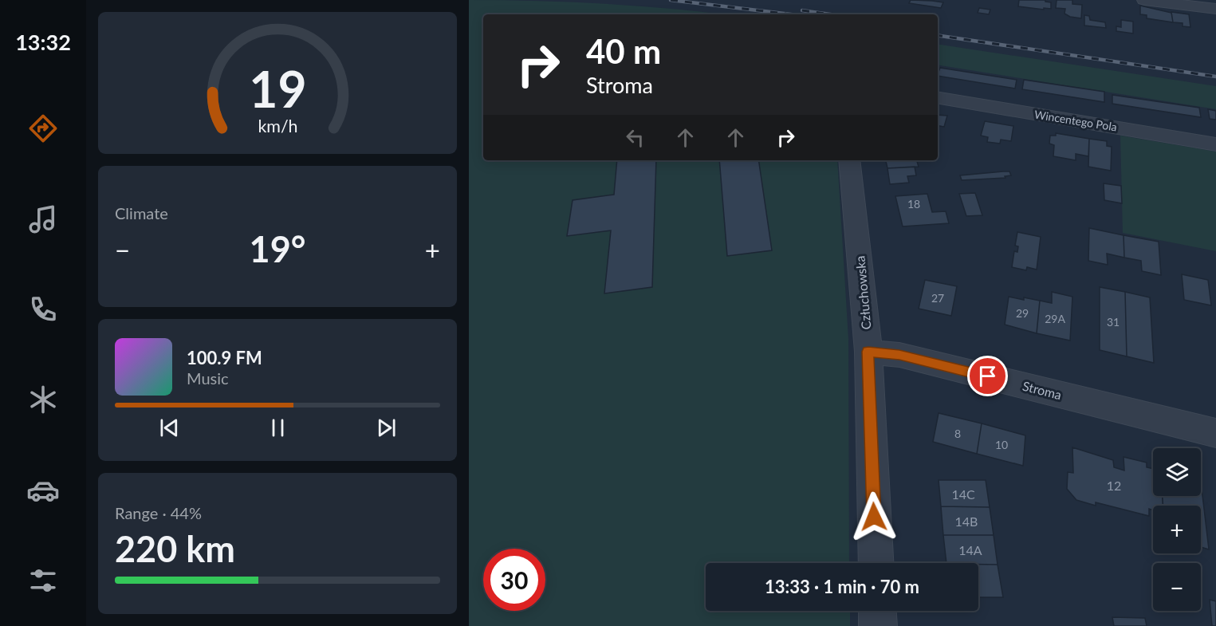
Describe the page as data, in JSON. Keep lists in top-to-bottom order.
{
  "streets": {
    "street": ["Wincentego Pola", "Człuchowska", "Stroma"]
  },
  "crossings": [
    ["Człuchowska", "Stroma"]
  ],
  "house_numbers": [
    "18",
    "27",
    "29",
    "29A",
    "31",
    "8",
    "10",
    "12",
    "14C",
    "14B",
    "14A"
  ],
  "page": {
    "tabs": "13:32",
    "turn": ["40 m", "Stroma"],
    "tile": [
      "Climate",
      ["Range · 44%", "220 km"]
    ],
    "heat": ["−", "19°", "+"],
    "song": ["100.9 FM", "Music"],
    "map_buttons": ["+", "−"],
    "limit": "30",
    "trip": "13:33 · 1 min · 70 m",
    "gauge": ["19", "km/h"]
  }
}
